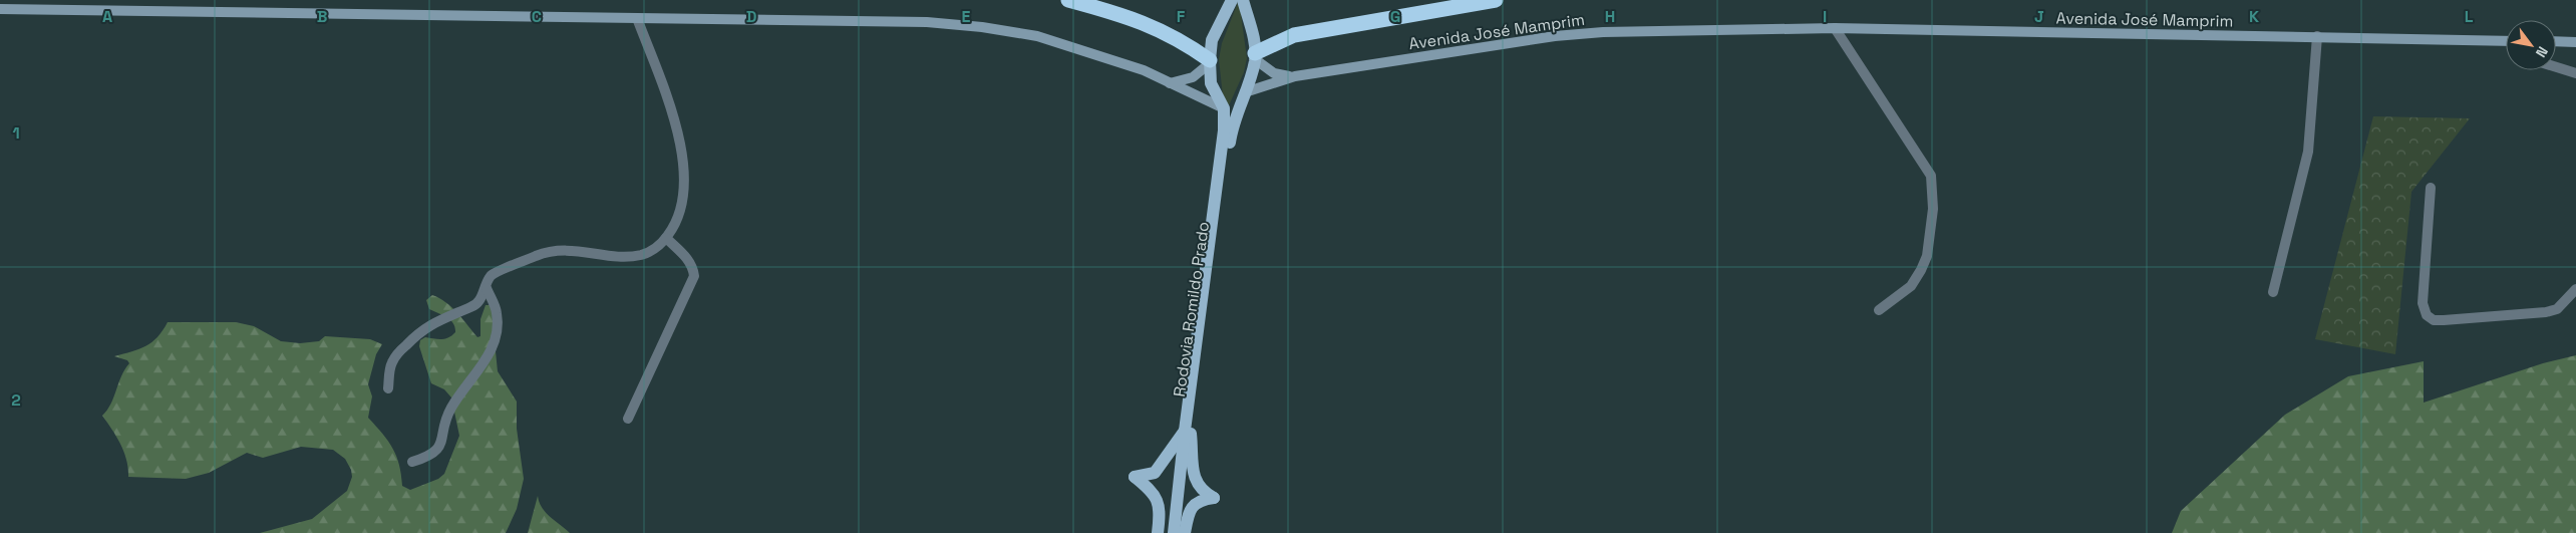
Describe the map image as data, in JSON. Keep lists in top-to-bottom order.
{
  "streets": {
    "main road": ["Rodovia Romildo Prado"],
    "street": ["Avenida José Mamprim"]
  },
  "crossings": [
    ["Avenida José Mamprim", "Rodovia Romildo Prado"]
  ],
  "north": "bottom right",
  "grid": {
    "columns": [
      "A",
      "B",
      "C",
      "D",
      "E",
      "F",
      "G",
      "H",
      "I",
      "J",
      "K",
      "L"
    ],
    "rows": ["1", "2"]
  }
}
